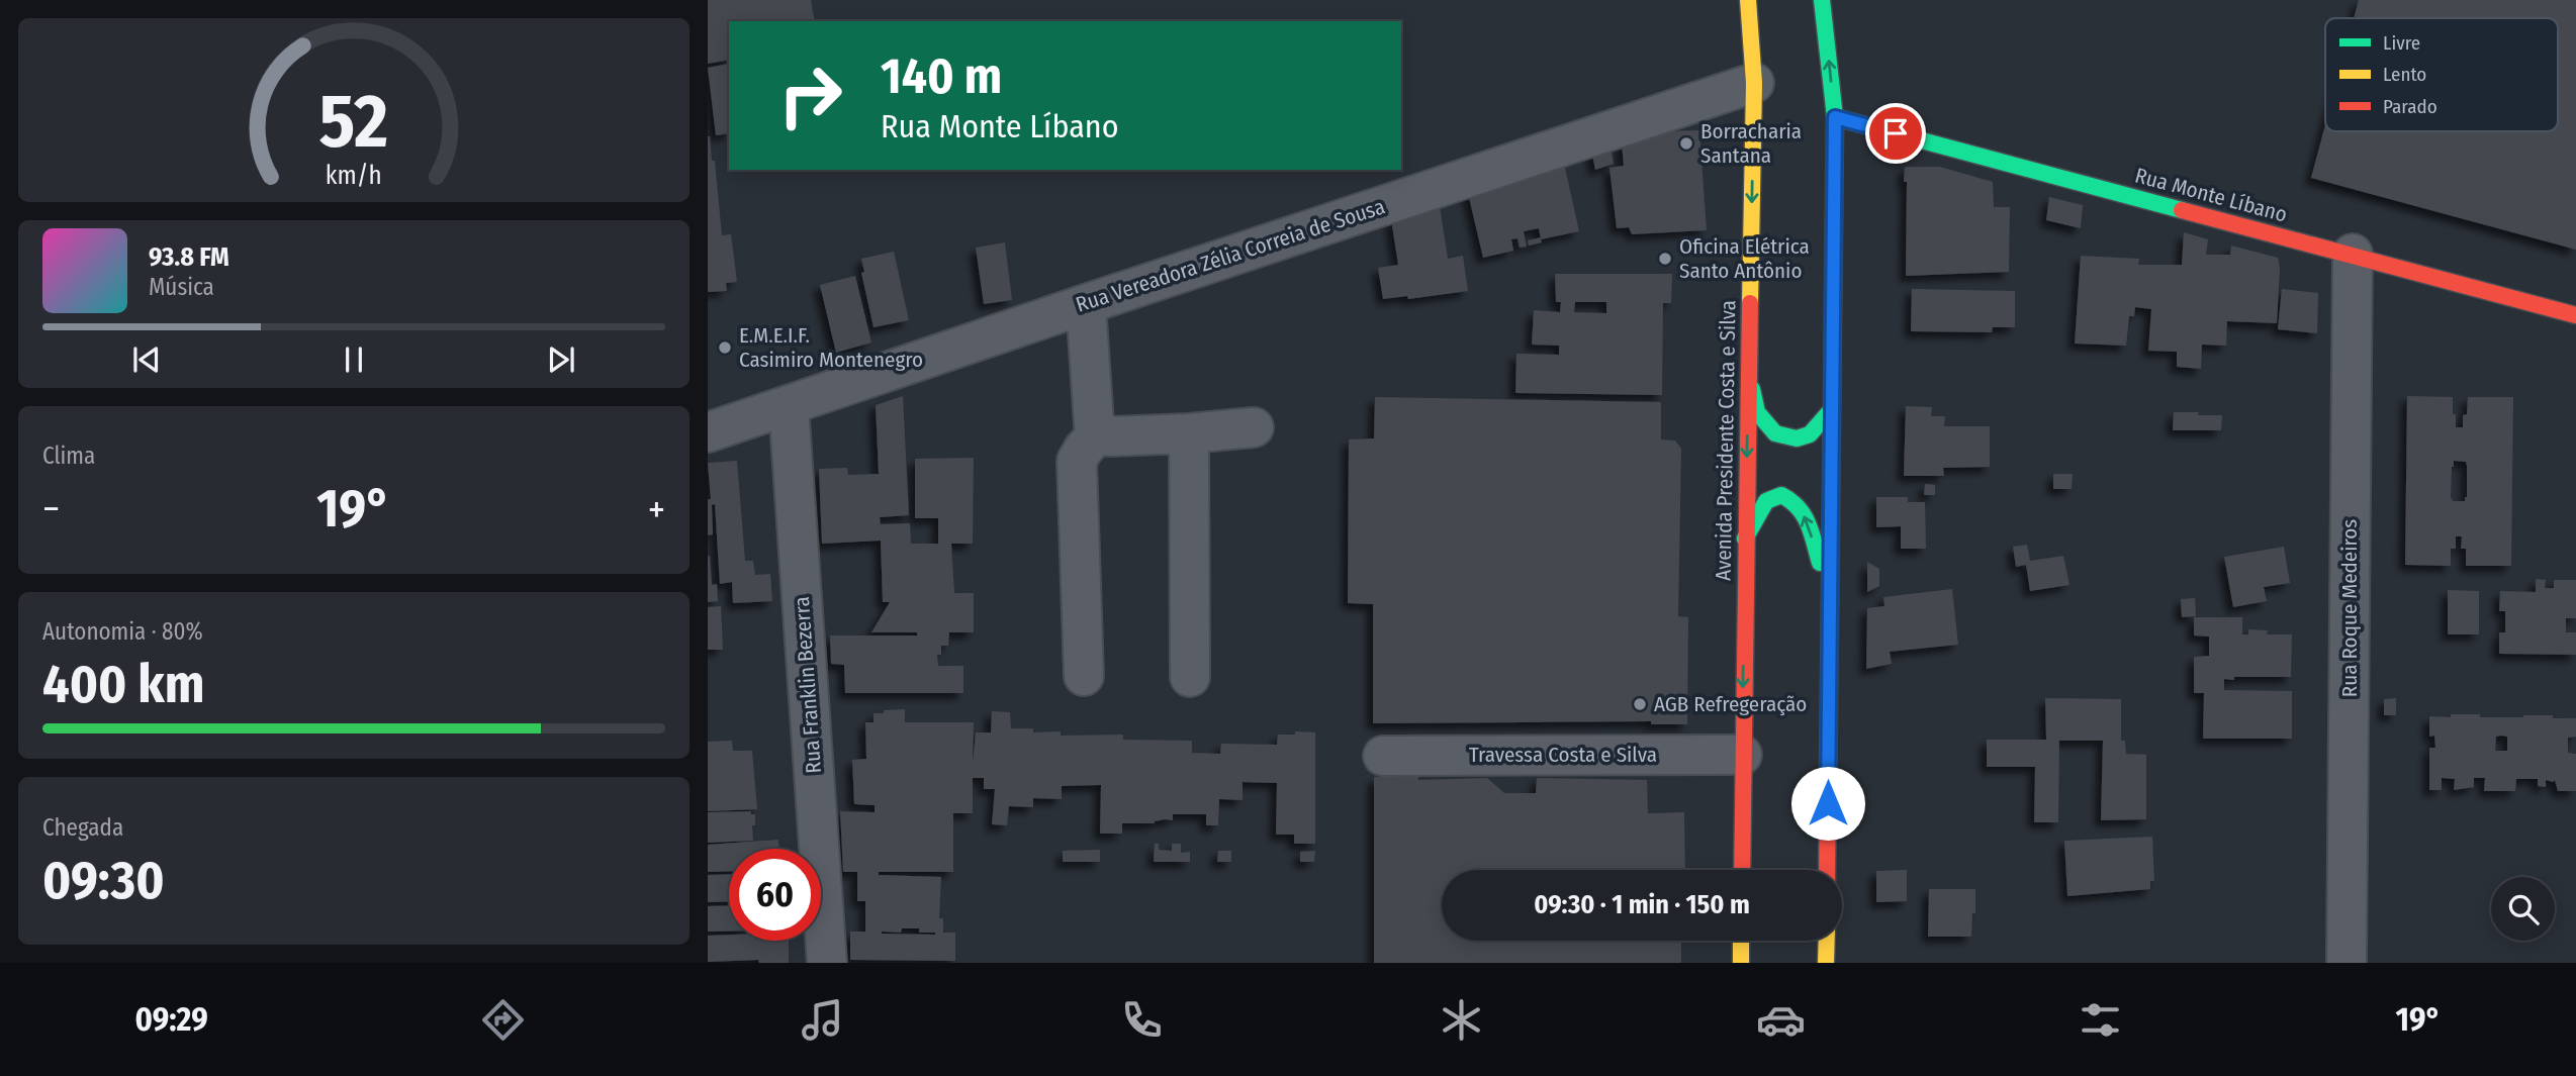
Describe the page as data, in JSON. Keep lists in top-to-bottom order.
{
  "streets": {
    "main road": ["Rua Monte Líbano", "Avenida Presidente Costa e Silva"],
    "street": [
      "Rua Vereadora Zélia Correia de Sousa",
      "Rua Roque Medeiros",
      "Rua Franklin Bezerra",
      "Travessa Costa e Silva"
    ]
  },
  "crossings": [
    ["Rua Monte Líbano", "Rua Roque Medeiros"],
    ["Rua Vereadora Zélia Correia de Sousa", "Avenida Presidente Costa e Silva"],
    ["Rua Vereadora Zélia Correia de Sousa", "Rua Franklin Bezerra"],
    ["Avenida Presidente Costa e Silva", "Travessa Costa e Silva"]
  ],
  "places": [
    "Borracharia Santana",
    "Oficina Elétrica Santo Antônio",
    "E.M.E.I.F. Casimiro Montenegro",
    "AGB Refregeração"
  ],
  "legend": ["Livre", "Lento", "Parado"],
  "page": {
    "turn": ["140 m", "Rua Monte Líbano"],
    "song": ["93.8 FM", "Música"],
    "tile": [
      "Clima",
      ["Autonomia · 80%", "400 km"],
      ["Chegada", "09:30"]
    ],
    "heat": ["−", "19°", "+"],
    "limit": "60",
    "trip": "09:30 · 1 min · 150 m",
    "tabs": ["09:29", "19°"],
    "gauge": ["52", "km/h"]
  }
}
